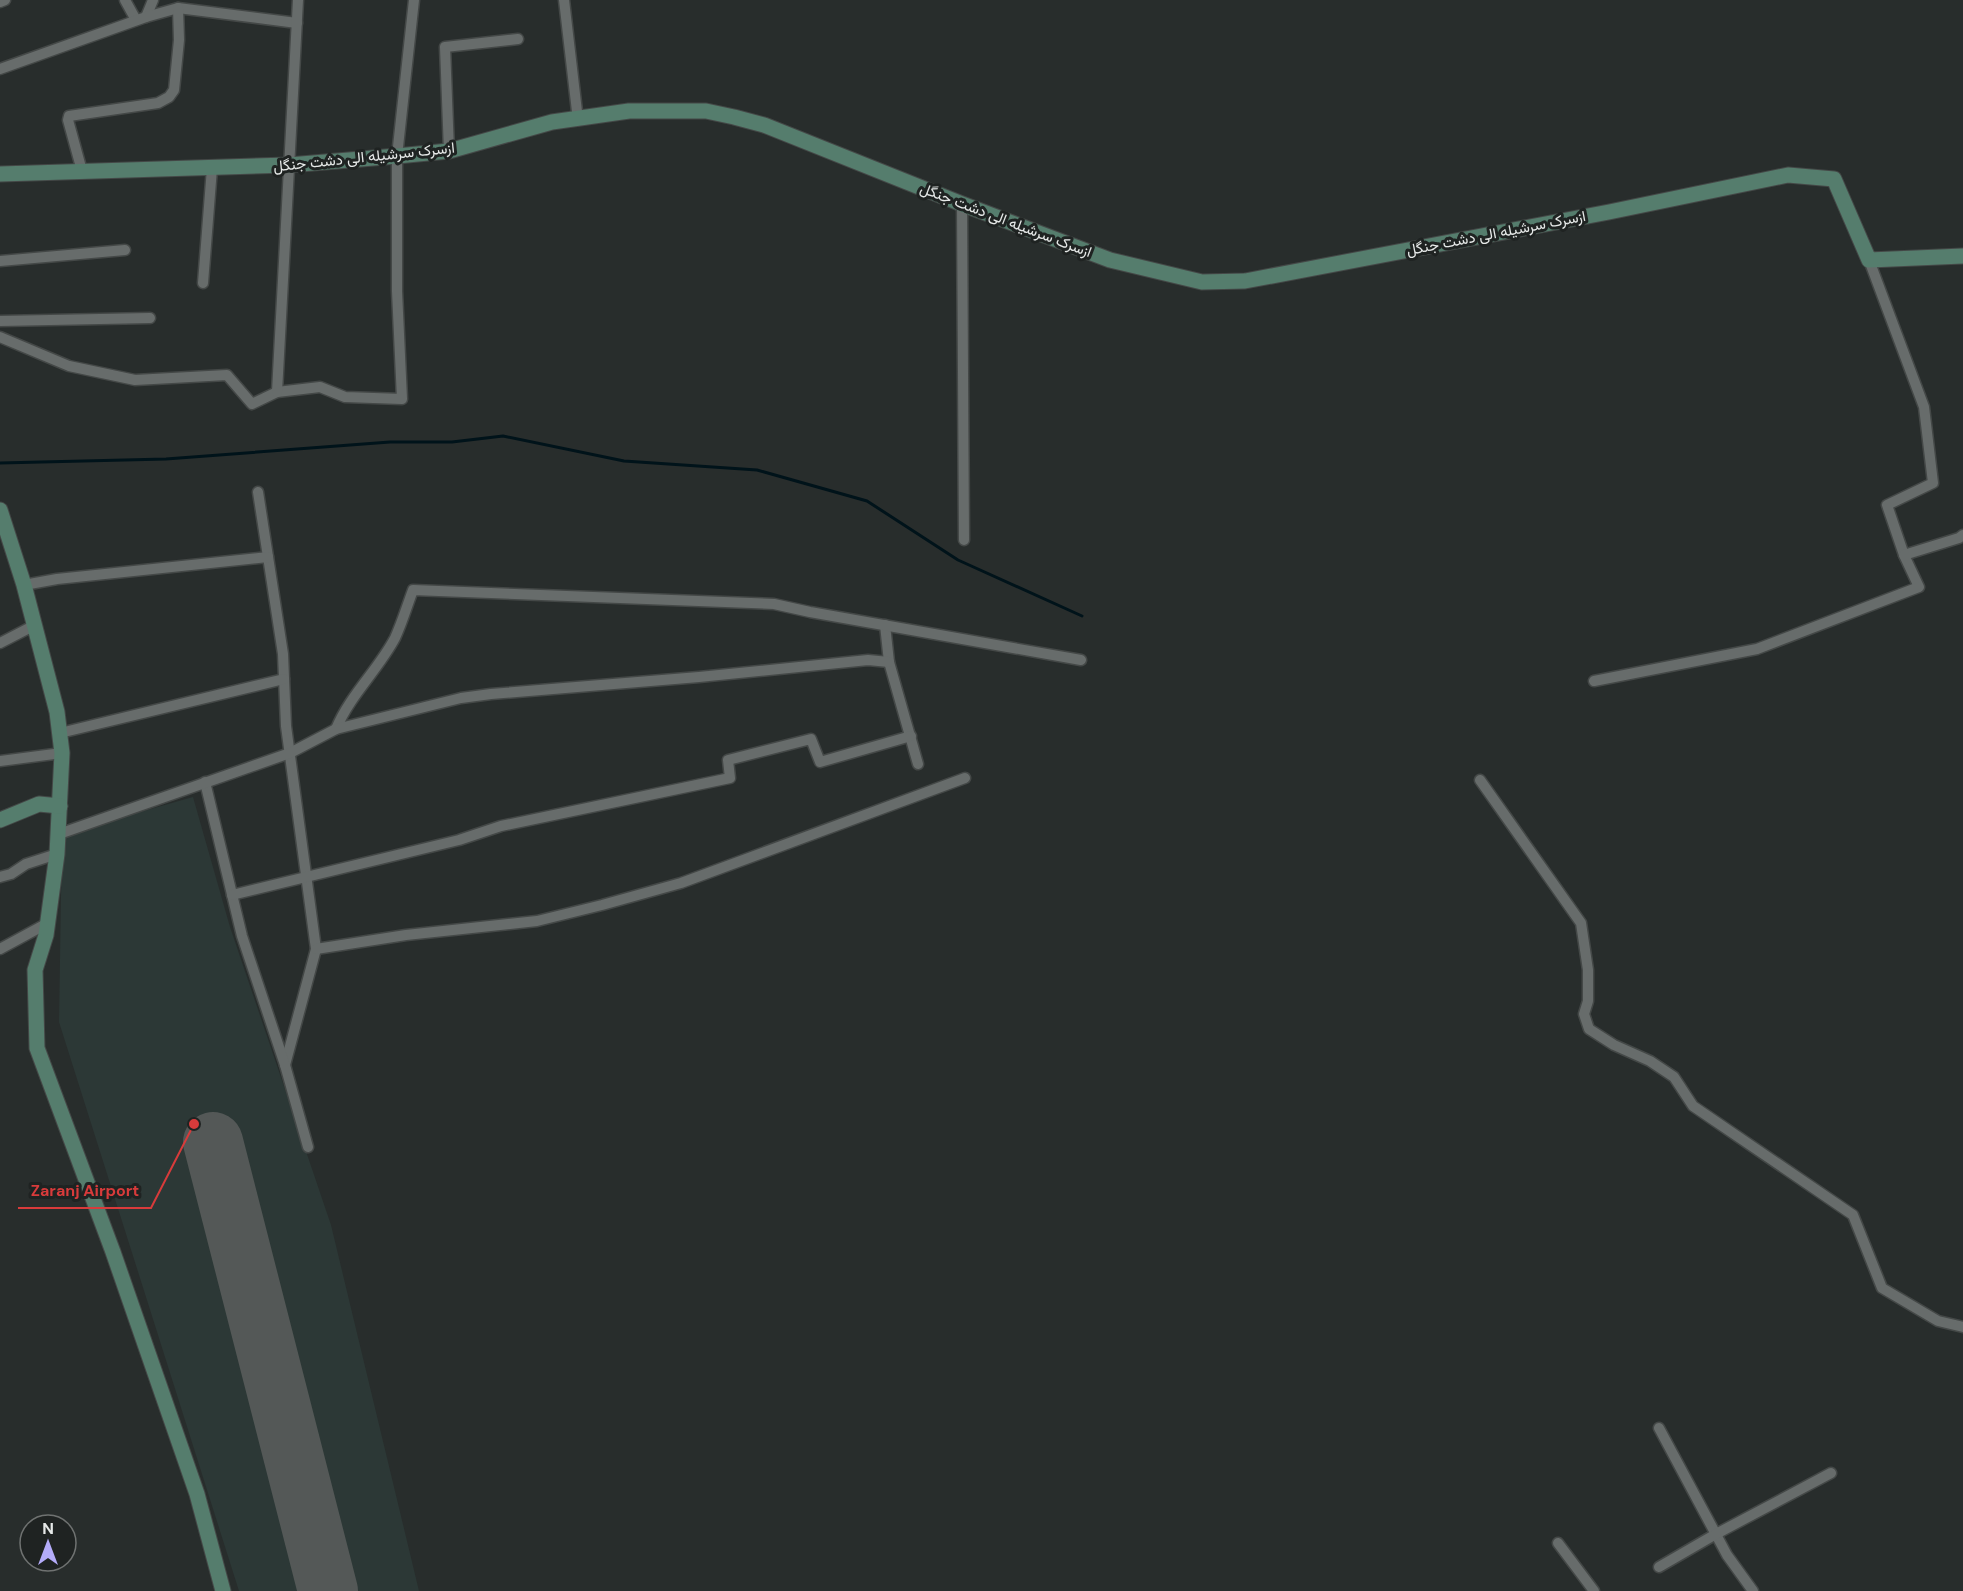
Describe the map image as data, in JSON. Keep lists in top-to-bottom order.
{
  "streets": {
    "street": ["ازسرک سرشیله الی دشت جنگل"]
  },
  "places": ["Zaranj Airport"],
  "north": "top"
}
